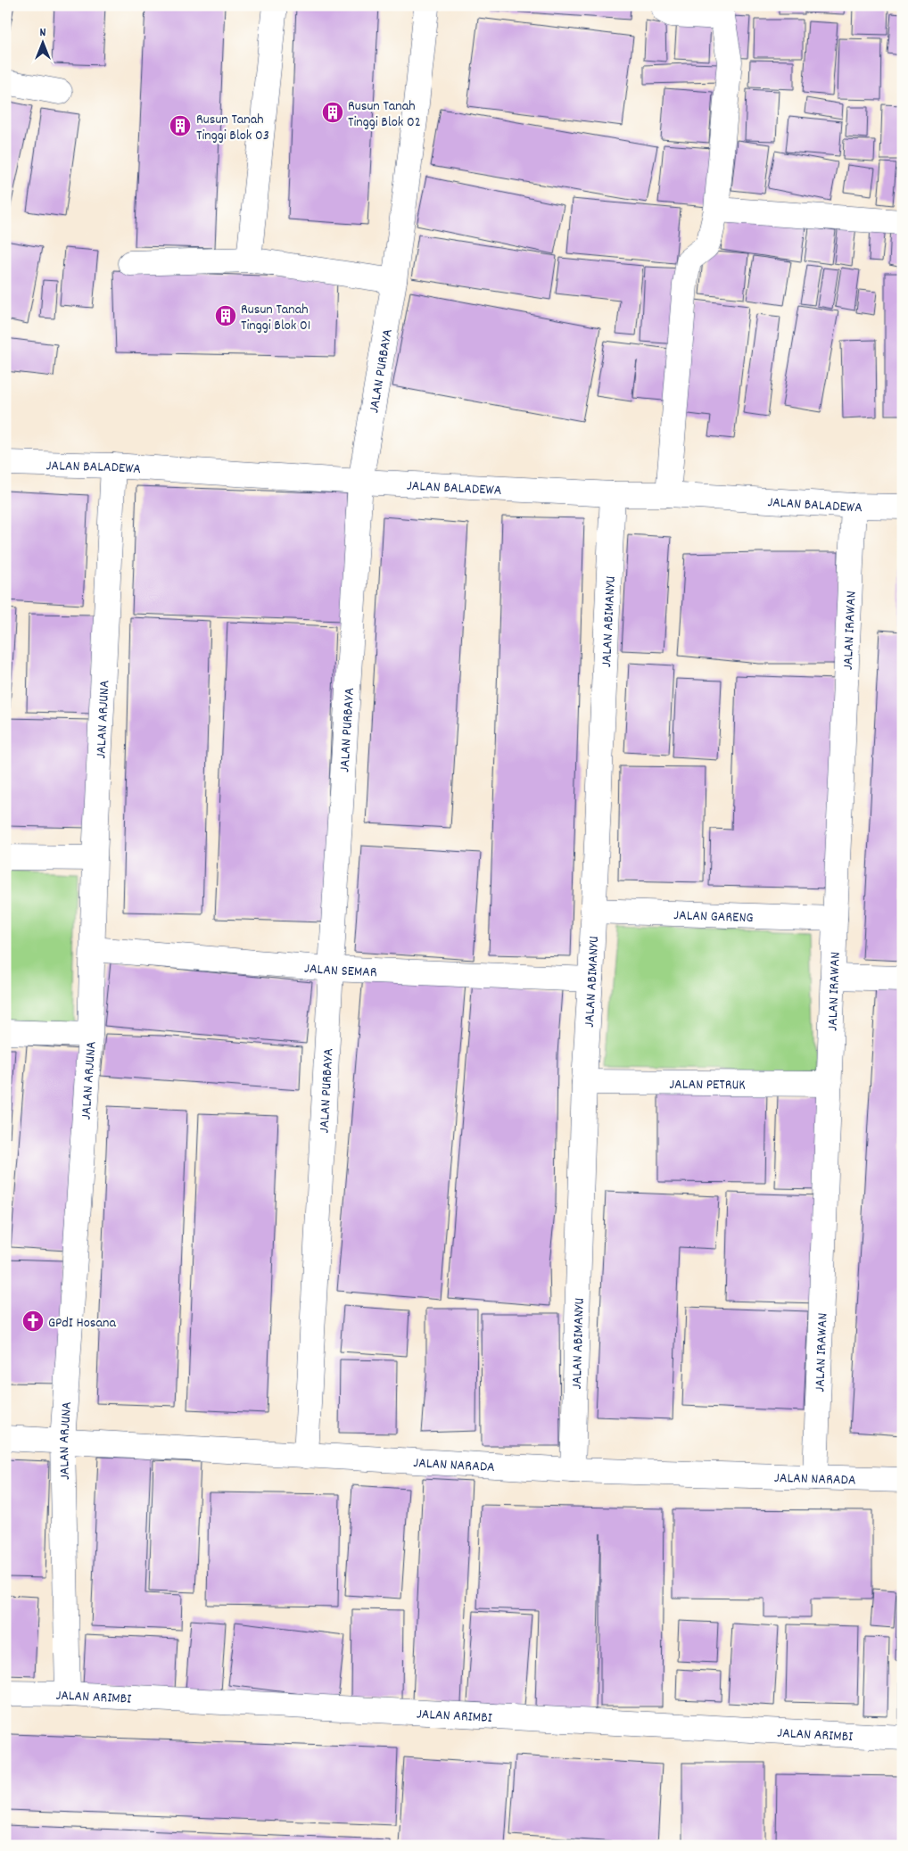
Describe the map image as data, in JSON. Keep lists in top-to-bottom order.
{
  "streets": {
    "street": [
      "JALAN PURBAYA",
      "JALAN BALADEWA",
      "JALAN ABIMANYU",
      "JALAN IRAWAN",
      "JALAN ARJUNA",
      "JALAN GARENG",
      "JALAN SEMAR",
      "JALAN PETRUK",
      "JALAN NARADA",
      "JALAN ARIMBI"
    ]
  },
  "crossings": [
    ["JALAN PURBAYA", "JALAN BALADEWA"],
    ["JALAN PURBAYA", "JALAN SEMAR"],
    ["JALAN PURBAYA", "JALAN NARADA"],
    ["JALAN BALADEWA", "JALAN ABIMANYU"],
    ["JALAN BALADEWA", "JALAN IRAWAN"],
    ["JALAN BALADEWA", "JALAN ARJUNA"],
    ["JALAN ABIMANYU", "JALAN GARENG"],
    ["JALAN ABIMANYU", "JALAN SEMAR"],
    ["JALAN ABIMANYU", "JALAN PETRUK"],
    ["JALAN ABIMANYU", "JALAN NARADA"],
    ["JALAN IRAWAN", "JALAN GARENG"],
    ["JALAN IRAWAN", "JALAN PETRUK"],
    ["JALAN IRAWAN", "JALAN NARADA"],
    ["JALAN ARJUNA", "JALAN SEMAR"],
    ["JALAN ARJUNA", "JALAN NARADA"],
    ["JALAN ARJUNA", "JALAN ARIMBI"]
  ],
  "places": {
    "building": ["Rusun Tanah Tinggi Blok 02", "Rusun Tanah Tinggi Blok 03", "Rusun Tanah Tinggi Blok 01"],
    "church": ["GPdI Hosana"]
  },
  "north": "top"
}
